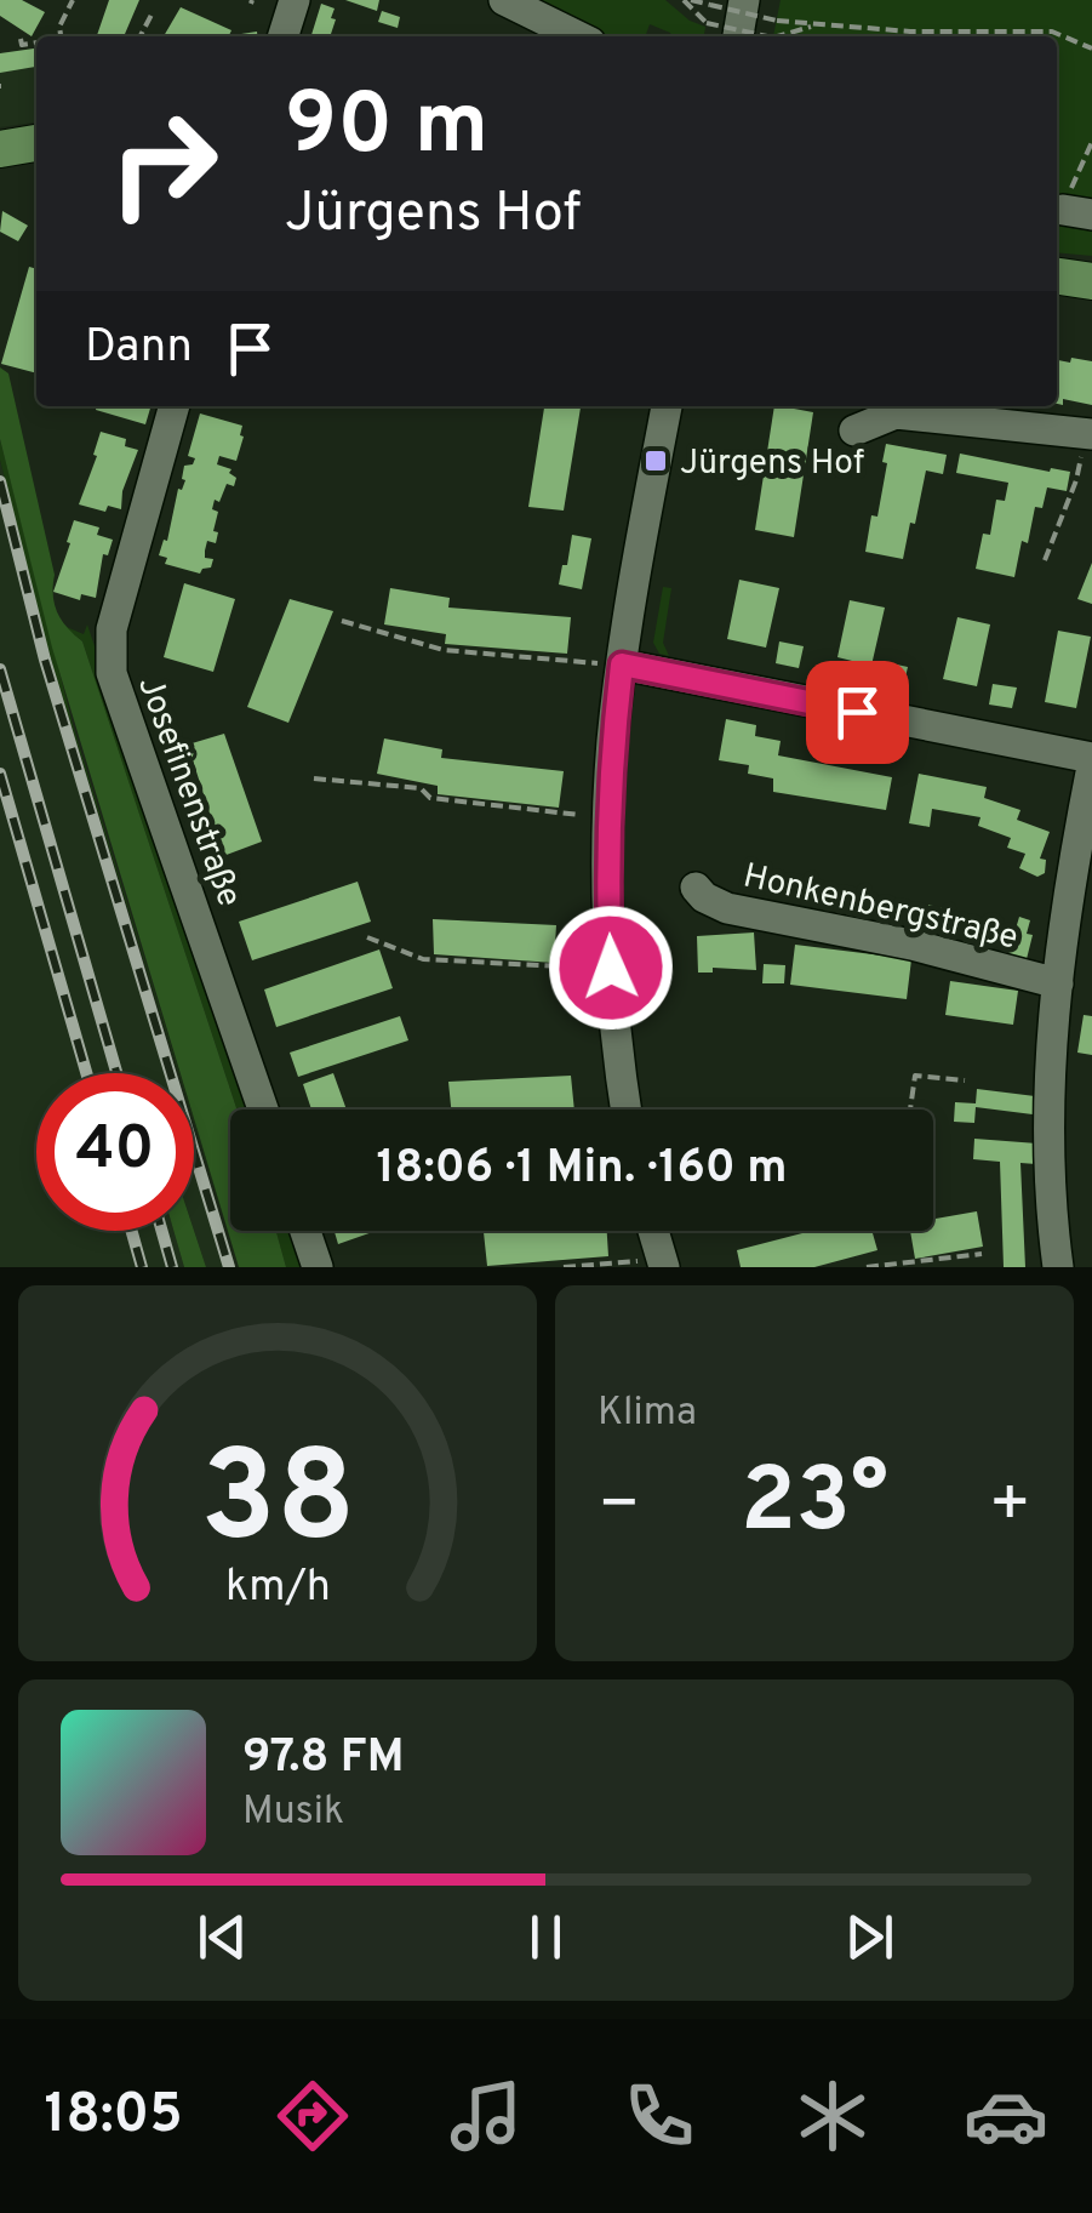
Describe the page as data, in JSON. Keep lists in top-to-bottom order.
{
  "streets": {
    "street": ["Josefinenstraße", "Honkenbergstraße"]
  },
  "places": {
    "transit": ["Jürgens Hof"]
  },
  "page": {
    "turn": ["90 m", "Jürgens Hof"],
    "then": "Dann",
    "limit": "40",
    "trip": "18:06 · 1 Min. · 160 m",
    "tile": "Klima",
    "heat": ["−", "23°", "+"],
    "song": ["97.8 FM", "Musik"],
    "tabs": "18:05",
    "gauge": ["38", "km/h"]
  }
}
